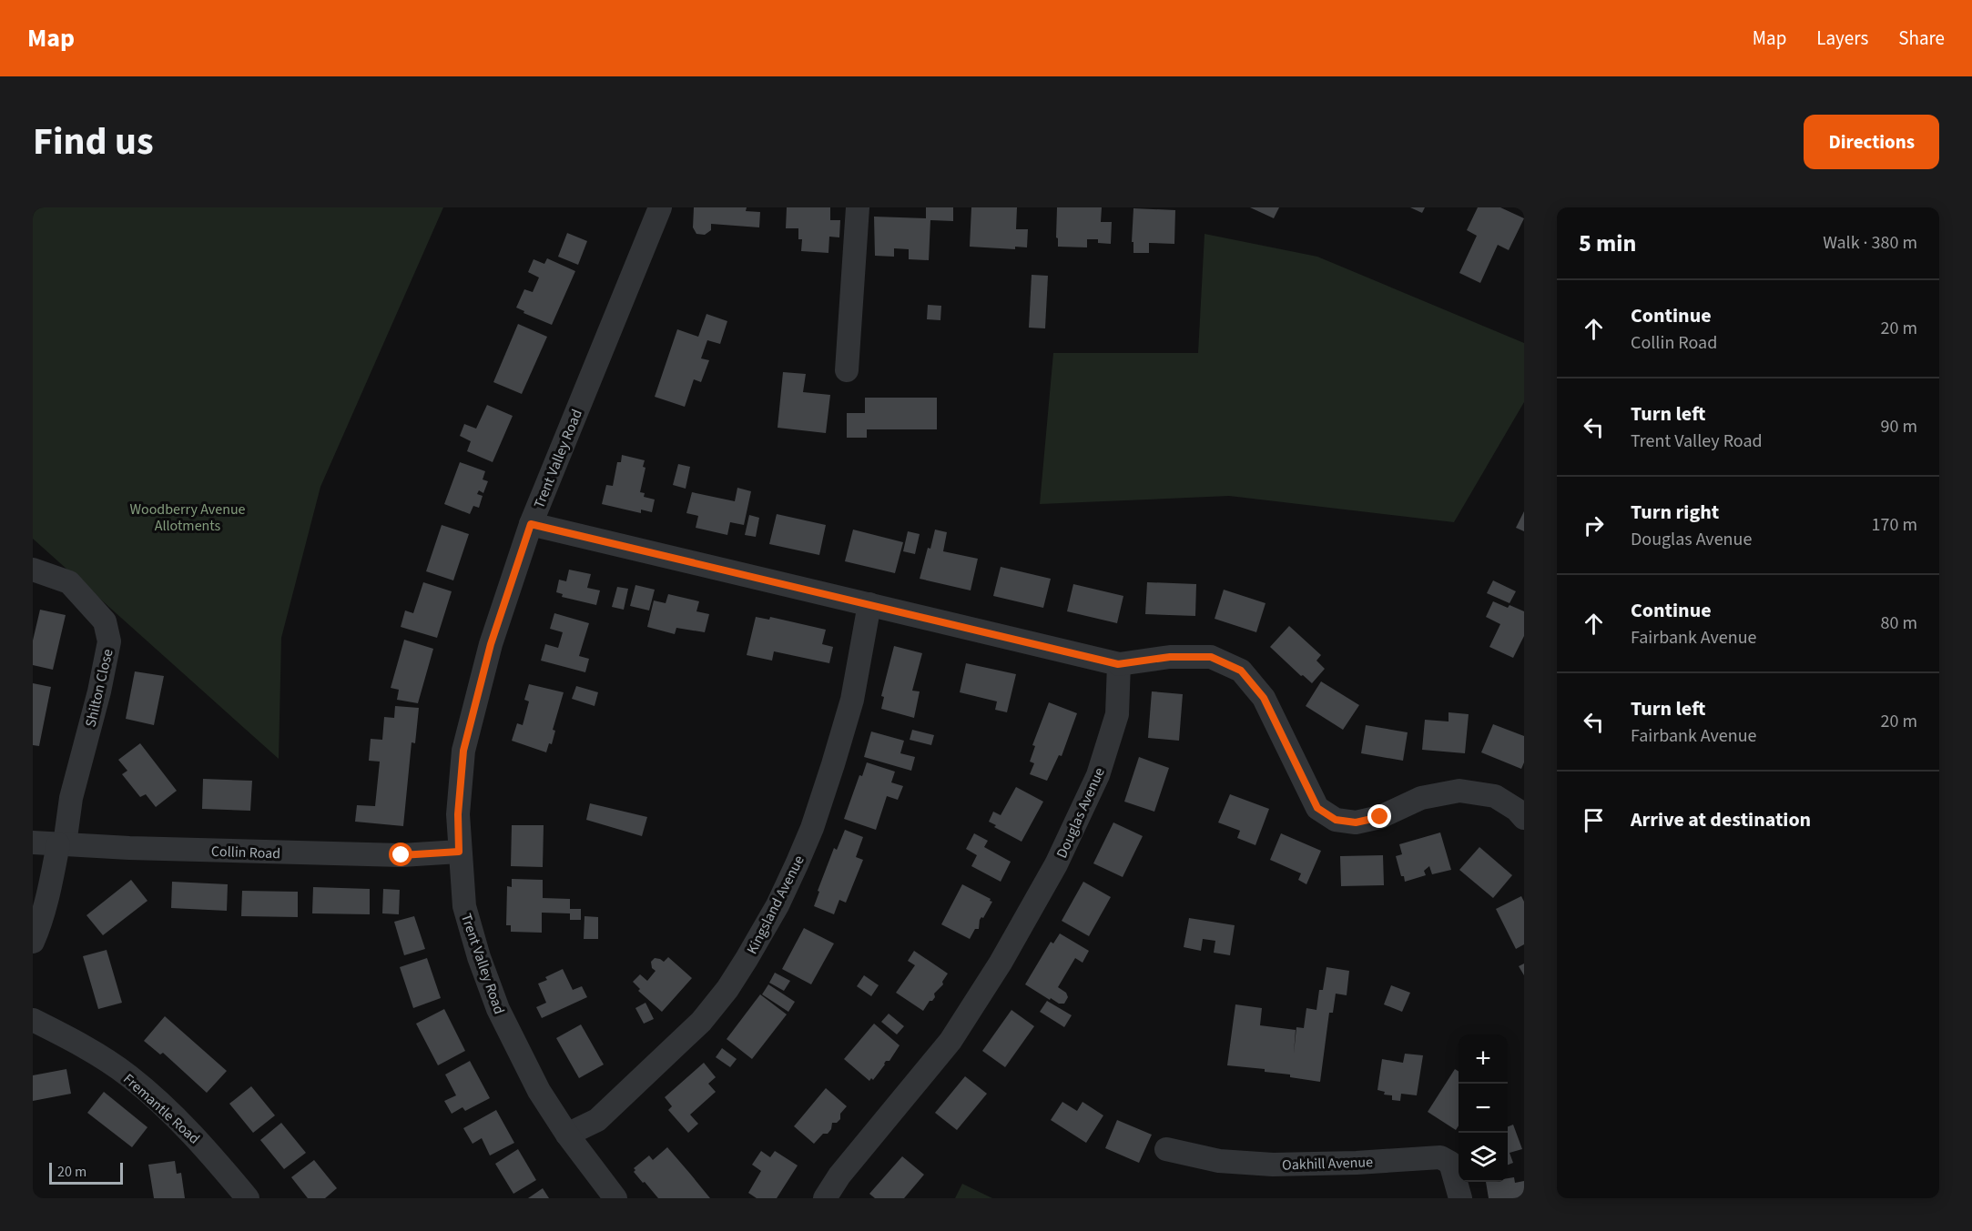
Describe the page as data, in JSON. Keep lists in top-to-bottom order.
{
  "streets": {
    "street": [
      "Trent Valley Road",
      "Shilton Close",
      "Douglas Avenue",
      "Collin Road",
      "Kingsland Avenue",
      "Fremantle Road",
      "Oakhill Avenue"
    ]
  },
  "crossings": [
    ["Trent Valley Road", "Collin Road"],
    ["Trent Valley Road", "Kingsland Avenue"],
    ["Shilton Close", "Collin Road"]
  ],
  "parks": ["Woodberry Avenue Allotments"],
  "scale_bar": "20 m",
  "page": {
    "header": "Map",
    "nav": ["Map", "Layers", "Share"],
    "title": "Find us",
    "buttons": "Directions",
    "heading": ["5 min", "Walk · 380 m"],
    "list": [
      ["Continue", "Collin Road", "20 m"],
      ["Turn left", "Trent Valley Road", "90 m"],
      ["Turn right", "Douglas Avenue", "170 m"],
      ["Continue", "Fairbank Avenue", "80 m"],
      ["Turn left", "Fairbank Avenue", "20 m"],
      "Arrive at destination"
    ],
    "map_buttons": ["+", "−"],
    "scale": "20 m"
  }
}
